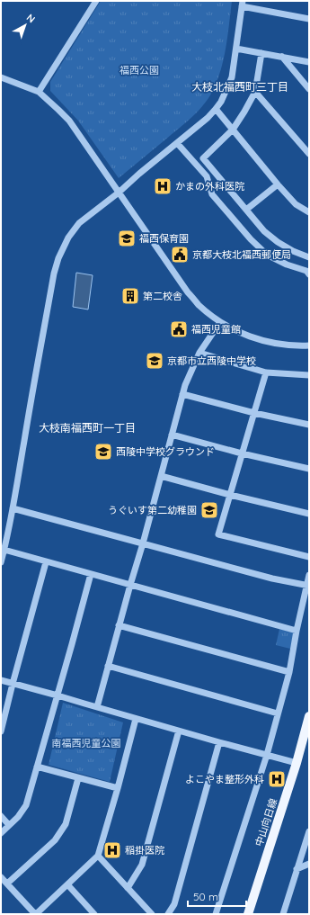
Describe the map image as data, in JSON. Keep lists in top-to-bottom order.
{
  "streets": {
    "main road": ["中山向日線"]
  },
  "districts": ["大枝北福西町三丁目", "大枝南福西町一丁目"],
  "parks": ["福西公園", "南福西児童公園"],
  "places": {
    "hospital": ["かまの外科医院", "よこやま整形外科", "稲掛医院"],
    "school or university": [
      "福西保育園",
      "京都市立西陵中学校",
      "西陵中学校グラウンド",
      "うぐいす第二幼稚園"
    ],
    "public building": ["京都大枝北福西郵便局", "福西児童館"],
    "building": ["第二校舎"]
  },
  "scale_bar": "50 m",
  "north": "top right"
}
